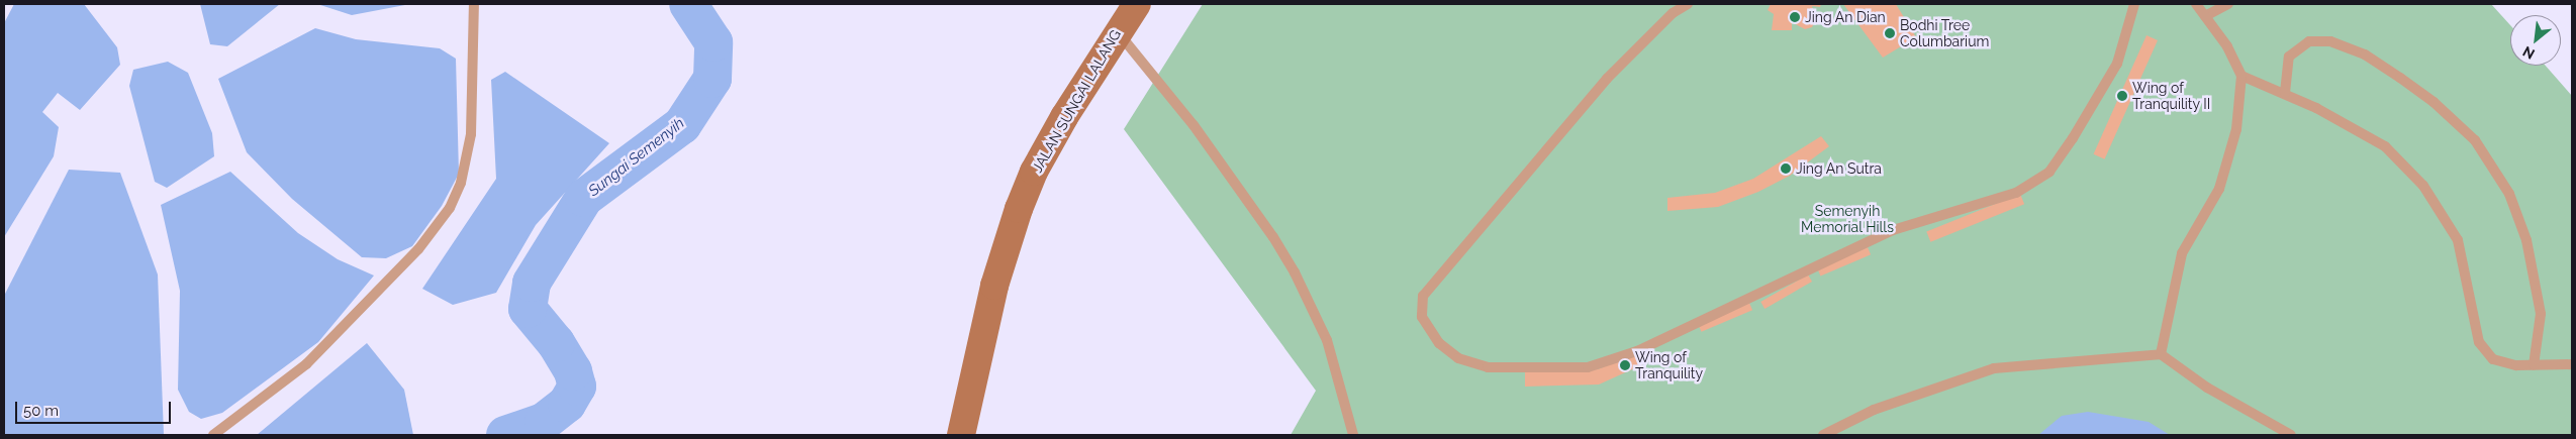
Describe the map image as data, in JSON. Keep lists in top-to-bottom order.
{
  "streets": {
    "street": ["JALAN SUNGAI LALANG"]
  },
  "water": ["Sungai Semenyih"],
  "parks": ["Semenyih Memorial Hills"],
  "places": [
    "Jing An Dian",
    "Bodhi Tree Columbarium",
    "Wing of Tranquility II",
    "Jing An Sutra",
    "Wing of Tranquility"
  ],
  "scale_bar": "50 m",
  "north": "bottom left"
}
